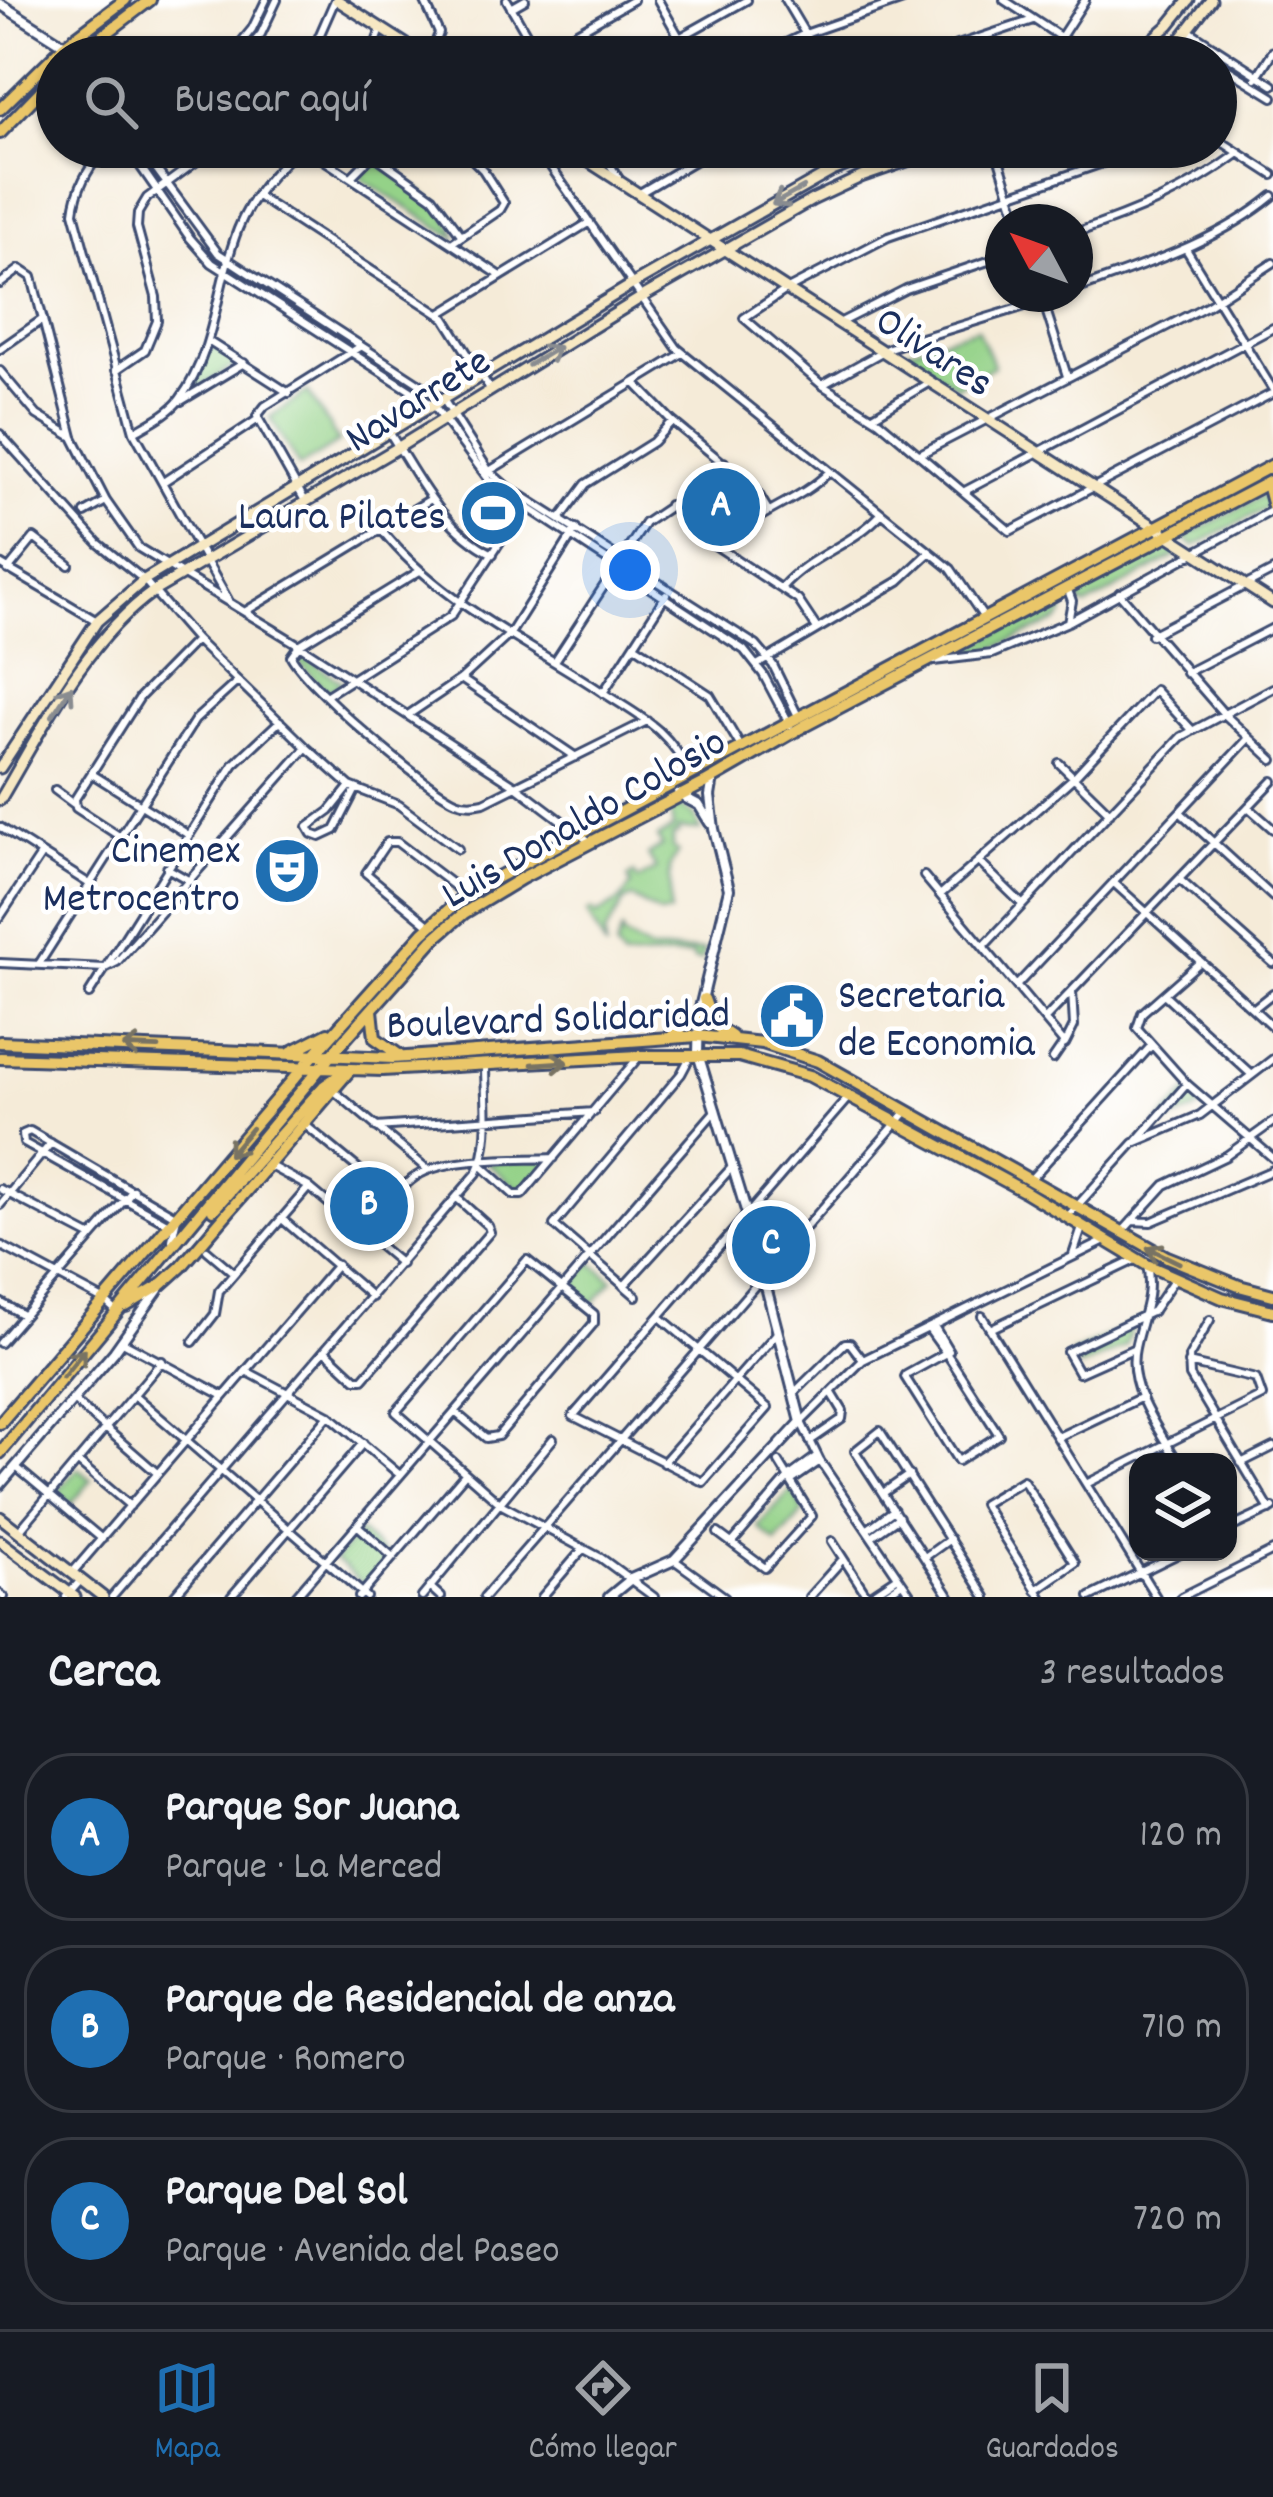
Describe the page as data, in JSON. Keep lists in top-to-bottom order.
{
  "streets": {
    "main road": [
      "Olivares",
      "Navarrete",
      "Luis Donaldo Colosio",
      "Boulevard Solidaridad"
    ]
  },
  "crossings": [
    ["Olivares", "Navarrete"],
    ["Olivares", "Luis Donaldo Colosio"],
    ["Luis Donaldo Colosio", "Boulevard Solidaridad"]
  ],
  "places": {
    "sports": ["Laura Pilates"],
    "theatre": ["Cinemex Metrocentro"],
    "public building": ["Secretaria de Economia"]
  },
  "north": "top left",
  "page": {
    "search": "Buscar aquí",
    "pins": ["A", "B", "C"],
    "heading": ["Cerca", "3 resultados"],
    "list": [
      {
        "mark": "A",
        "name": "Parque Sor Juana",
        "note": "Parque · La Merced",
        "value": "120 m"
      },
      {
        "mark": "B",
        "name": "Parque de Residencial de anza",
        "note": "Parque · Romero",
        "value": "710 m"
      },
      {
        "mark": "C",
        "name": "Parque Del Sol",
        "note": "Parque · Avenida del Paseo",
        "value": "720 m"
      }
    ],
    "nav": ["Mapa", "Cómo llegar", "Guardados"]
  }
}
